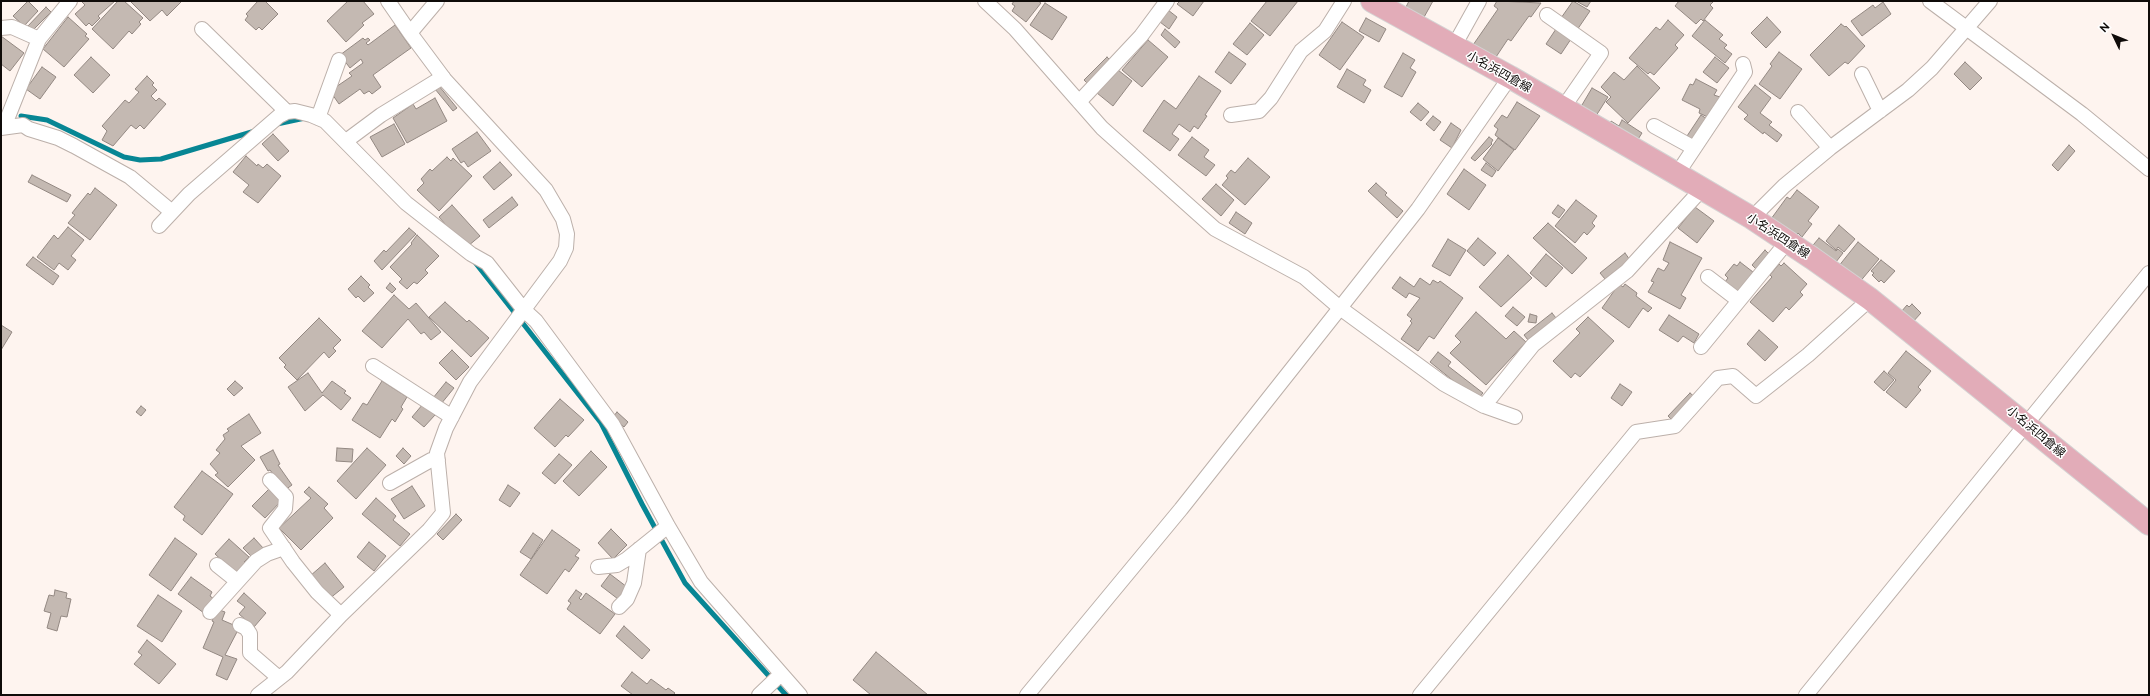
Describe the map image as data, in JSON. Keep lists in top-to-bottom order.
{
  "streets": {
    "main road": ["小名浜四倉線"]
  },
  "north": "top left"
}
